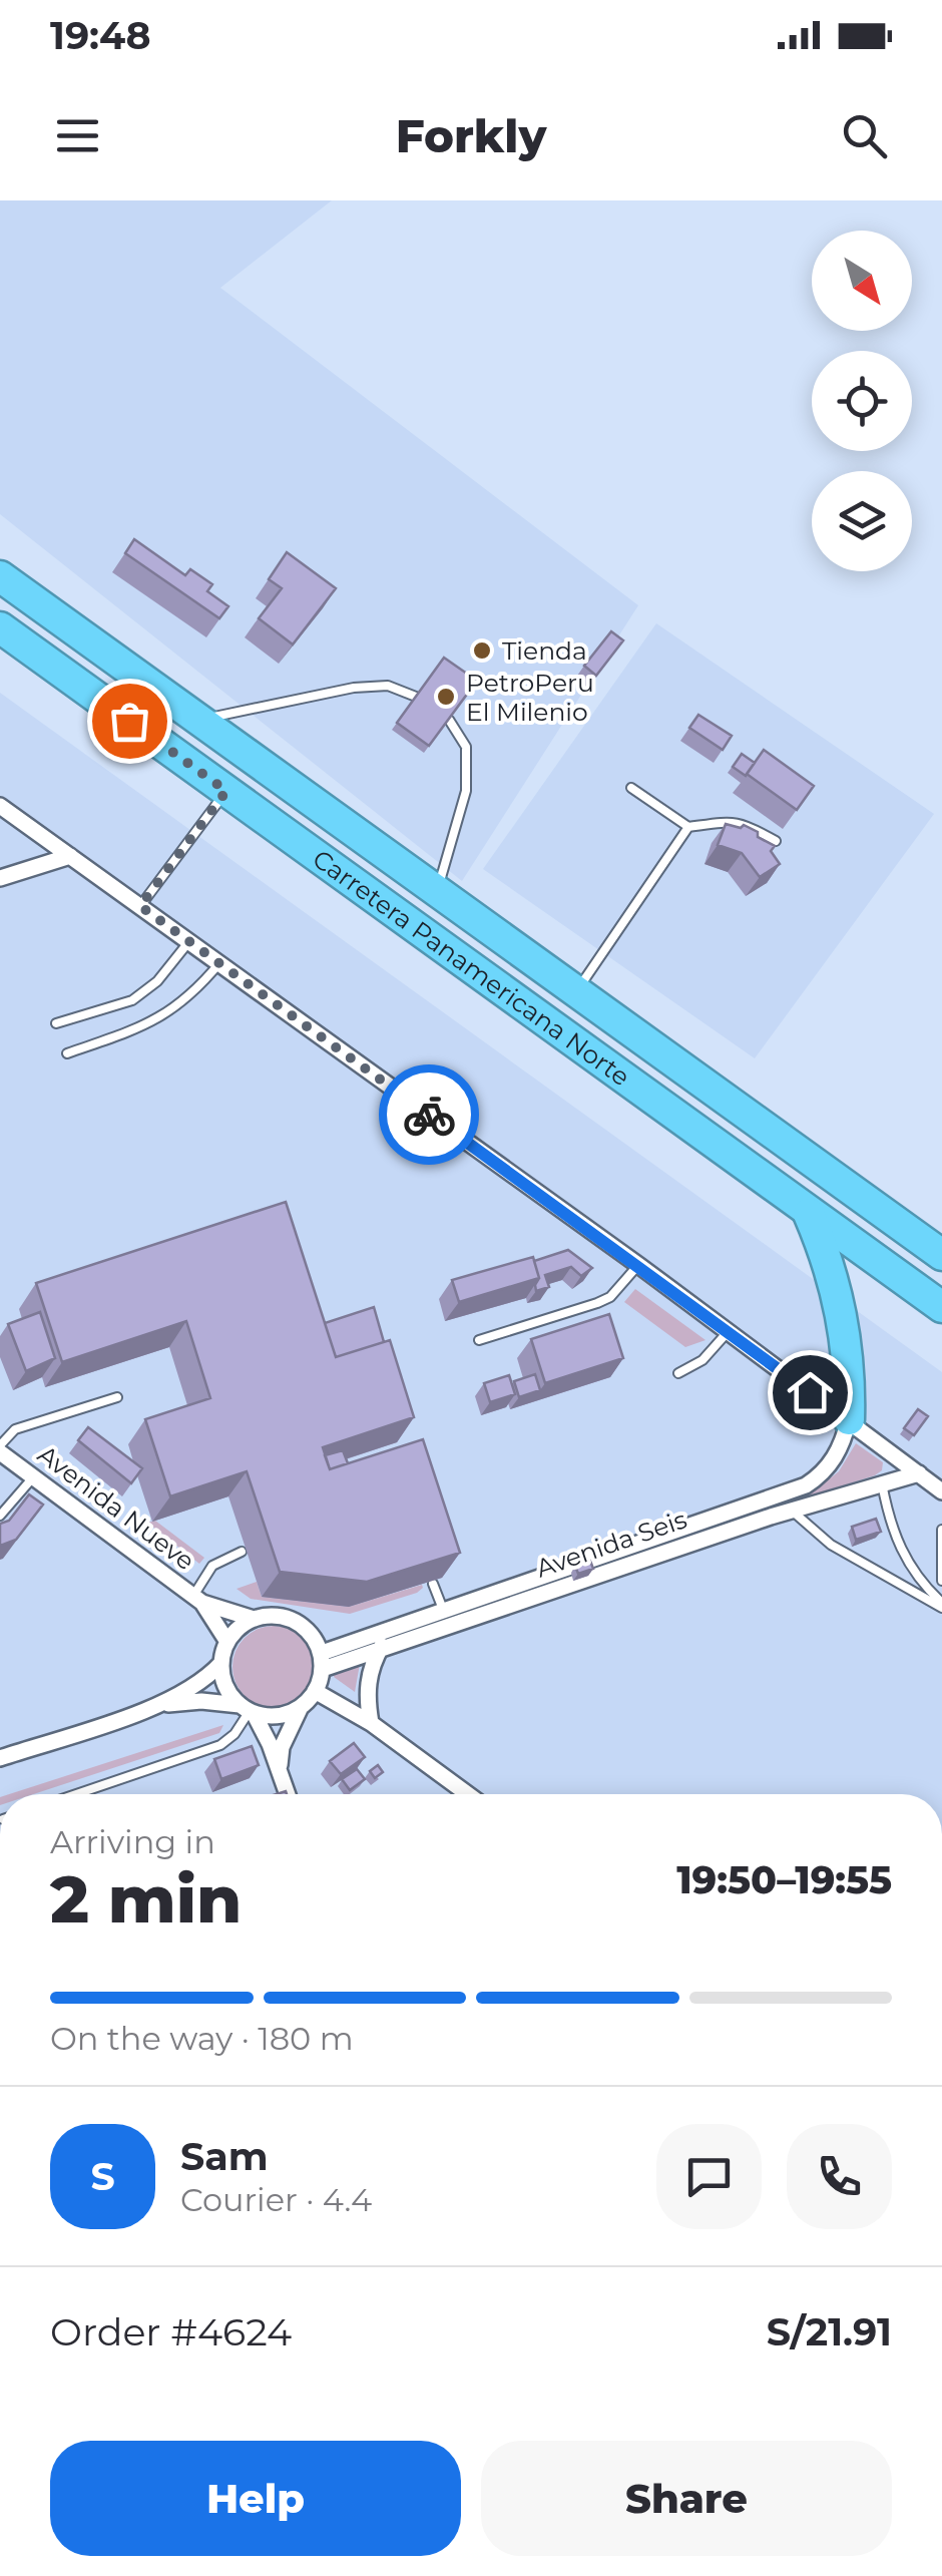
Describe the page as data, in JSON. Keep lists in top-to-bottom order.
{
  "streets": {
    "highway": ["Carretera Panamericana Norte"],
    "street": ["Avenida Nueve", "Avenida Seis"]
  },
  "crossings": [
    ["Avenida Nueve", "Avenida Seis"]
  ],
  "places": ["Tienda", "PetroPeru El Milenio"],
  "north": "bottom right",
  "page": {
    "status": "19:48",
    "header": "Forkly",
    "heading": ["2 min", "Arriving in", "19:50–19:55"],
    "panel": [
      "Sam",
      "Courier · 4.4",
      "Order #4624",
      "S/21.91"
    ],
    "bar": "On the way · 180 m",
    "round": "S",
    "buttons": ["Help", "Share"]
  }
}
